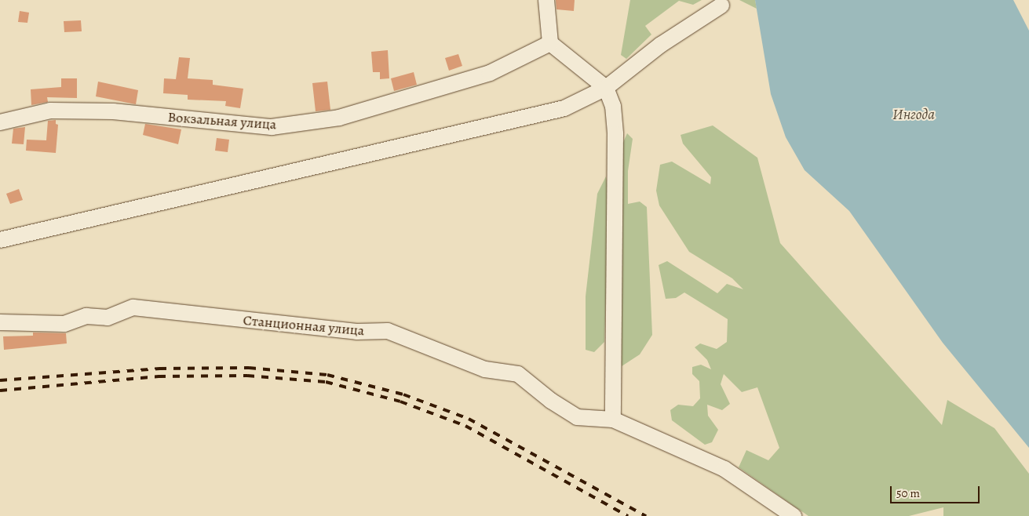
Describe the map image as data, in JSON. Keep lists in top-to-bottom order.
{
  "streets": {
    "street": ["Вокзальная улица", "Станционная улица"]
  },
  "water": ["Ингода"],
  "scale_bar": "50 m"
}
